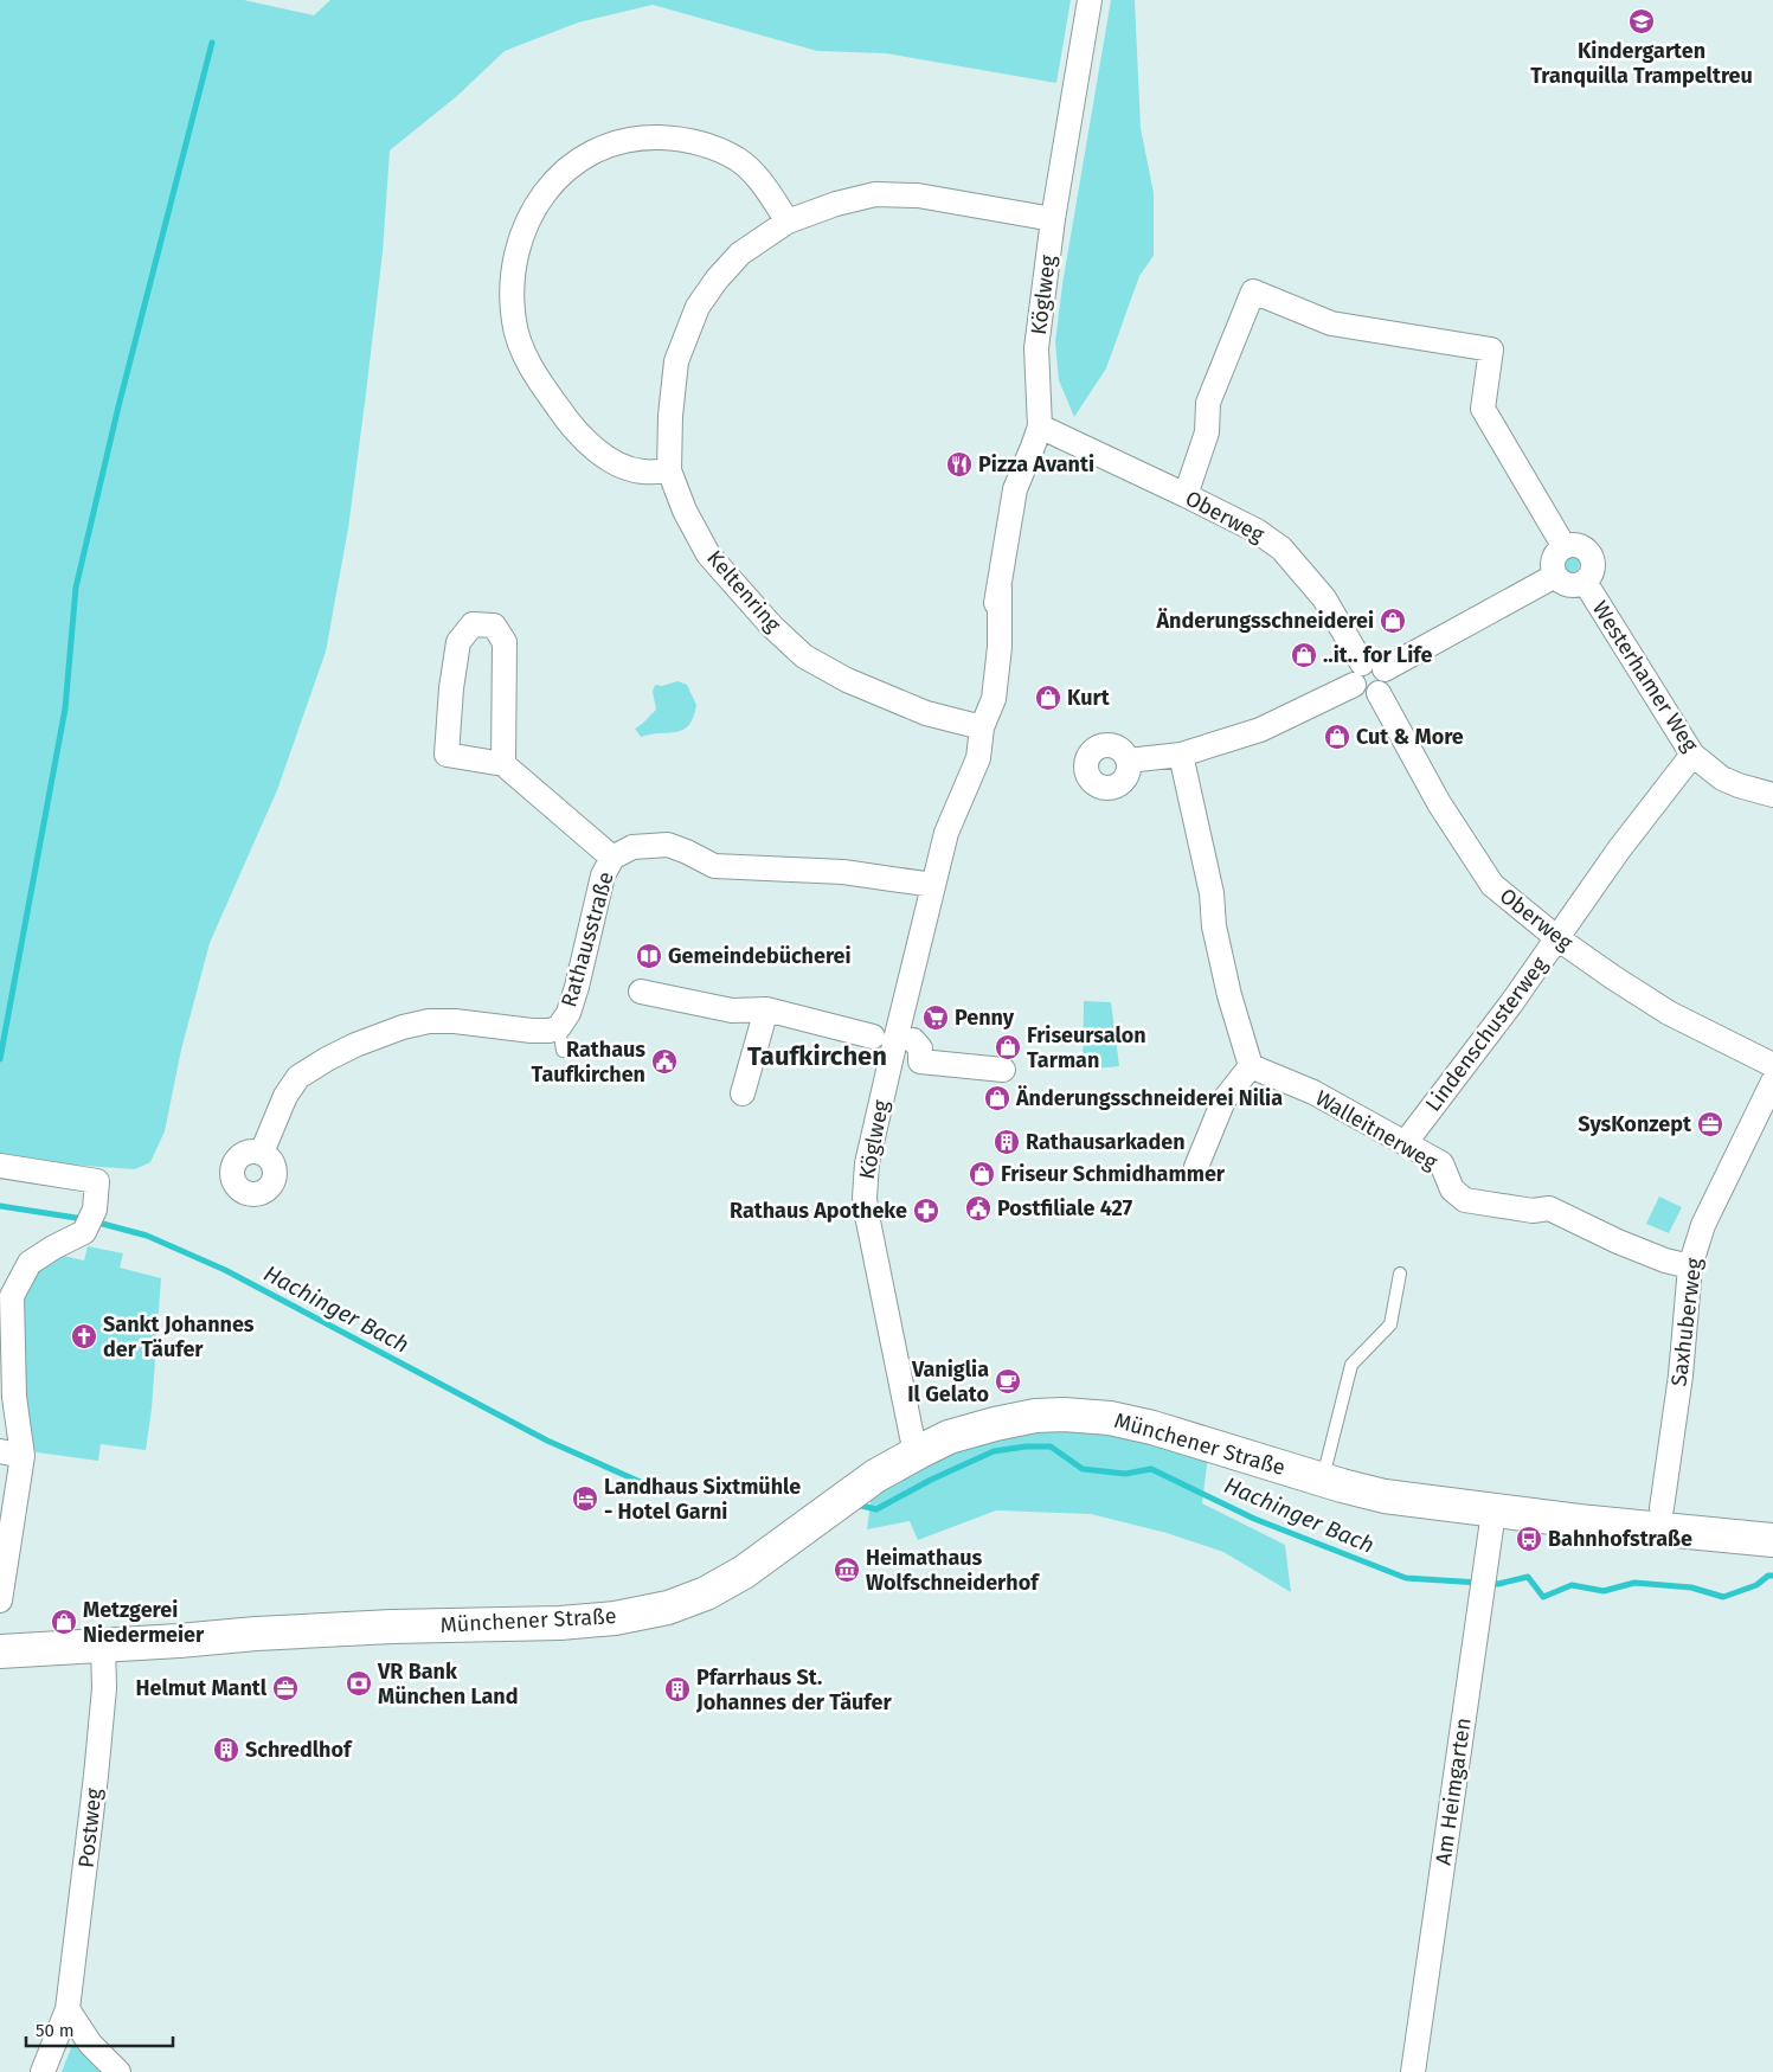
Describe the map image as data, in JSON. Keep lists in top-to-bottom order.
{
  "streets": {
    "main road": ["Münchener Straße"],
    "street": [
      "Köglweg",
      "Oberweg",
      "Keltenring",
      "Westerhamer Weg",
      "Rathausstraße",
      "Lindenschusterweg",
      "Walleitnerweg",
      "Saxhuberweg",
      "Am Heimgarten",
      "Postweg"
    ]
  },
  "crossings": [
    ["Köglweg", "Oberweg"],
    ["Köglweg", "Keltenring"],
    ["Köglweg", "Rathausstraße"],
    ["Köglweg", "Münchener Straße"],
    ["Oberweg", "Lindenschusterweg"],
    ["Westerhamer Weg", "Lindenschusterweg"],
    ["Lindenschusterweg", "Walleitnerweg"],
    ["Walleitnerweg", "Saxhuberweg"],
    ["Münchener Straße", "Am Heimgarten"],
    ["Münchener Straße", "Postweg"]
  ],
  "districts": ["Taufkirchen"],
  "water": ["Hachinger Bach"],
  "places": {
    "school or university": ["Kindergarten Tranquilla Trampeltreu"],
    "restaurant": ["Pizza Avanti"],
    "shop": [
      "Änderungsschneiderei",
      "..it.. for Life",
      "Kurt",
      "Cut & More",
      "Friseursalon Tarman",
      "Änderungsschneiderei Nilia",
      "Friseur Schmidhammer",
      "Metzgerei Niedermeier"
    ],
    "library": ["Gemeindebücherei"],
    "supermarket": ["Penny"],
    "public building": ["Rathaus Taufkirchen", "Postfiliale 427"],
    "office": ["SysKonzept", "Helmut Mantl"],
    "building": ["Rathausarkaden", "Pfarrhaus St. Johannes der Täufer", "Schredlhof"],
    "pharmacy": ["Rathaus Apotheke"],
    "church": ["Sankt Johannes der Täufer"],
    "cafe": ["Vaniglia Il Gelato"],
    "hotel": ["Landhaus Sixtmühle - Hotel Garni"],
    "bus stop": ["Bahnhofstraße"],
    "museum": ["Heimathaus Wolfschneiderhof"],
    "bank": ["VR Bank München Land"]
  },
  "scale_bar": "50 m"
}
